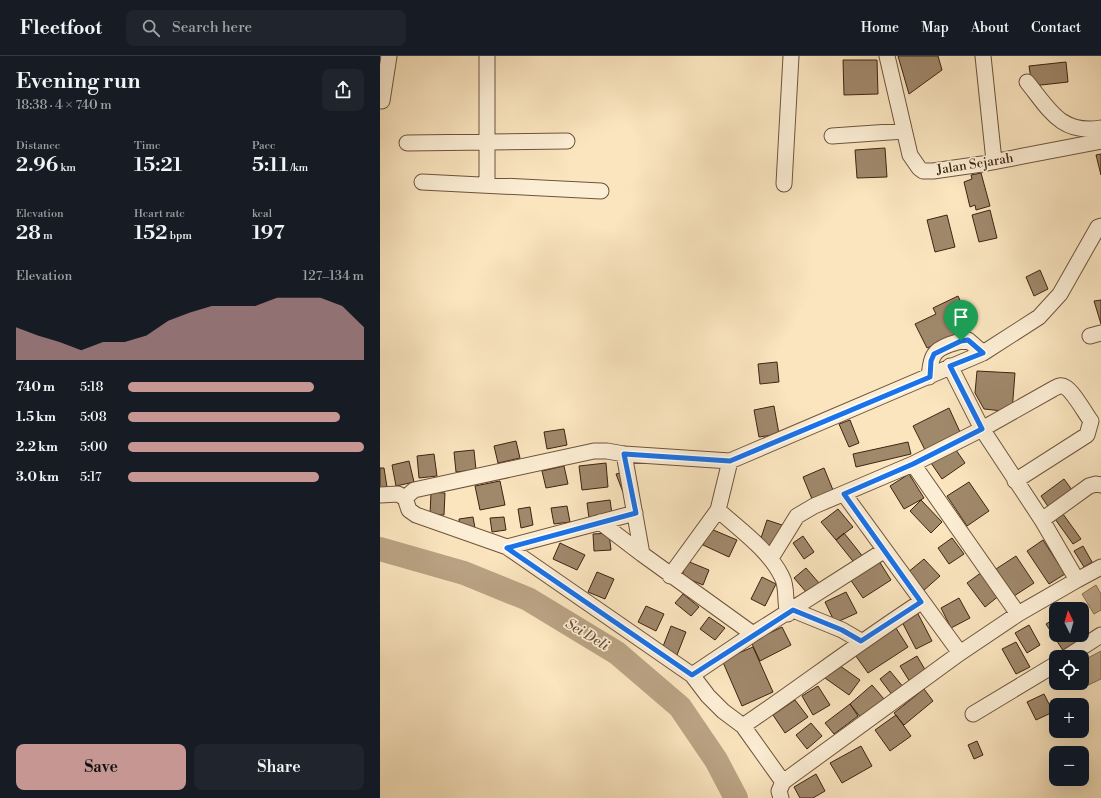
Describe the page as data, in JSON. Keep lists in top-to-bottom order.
{
  "streets": {
    "street": ["Jalan Sejarah"]
  },
  "water": ["Sei Deli"],
  "north": "top",
  "page": {
    "header": "Fleetfoot",
    "search": "Search here",
    "nav": [
      "Home",
      "Map",
      "About",
      "Contact"
    ],
    "heading": ["Evening run", "18:38 · 4 × 740 m"],
    "stats": [
      ["Distance", "2.96 km"],
      ["Time", "15:21"],
      ["Pace", "5:11 /km"],
      ["Elevation", "28 m"],
      ["Heart rate", "152 bpm"],
      ["kcal", "197"]
    ],
    "chart": ["Elevation", "127–134 m"],
    "list": [
      {
        "name": "740 m",
        "note": "5:18"
      },
      {
        "name": "1.5 km",
        "note": "5:08"
      },
      {
        "name": "2.2 km",
        "note": "5:00"
      },
      {
        "name": "3.0 km",
        "note": "5:17"
      }
    ],
    "map_buttons": ["+", "−"],
    "buttons": ["Save", "Share"]
  }
}
